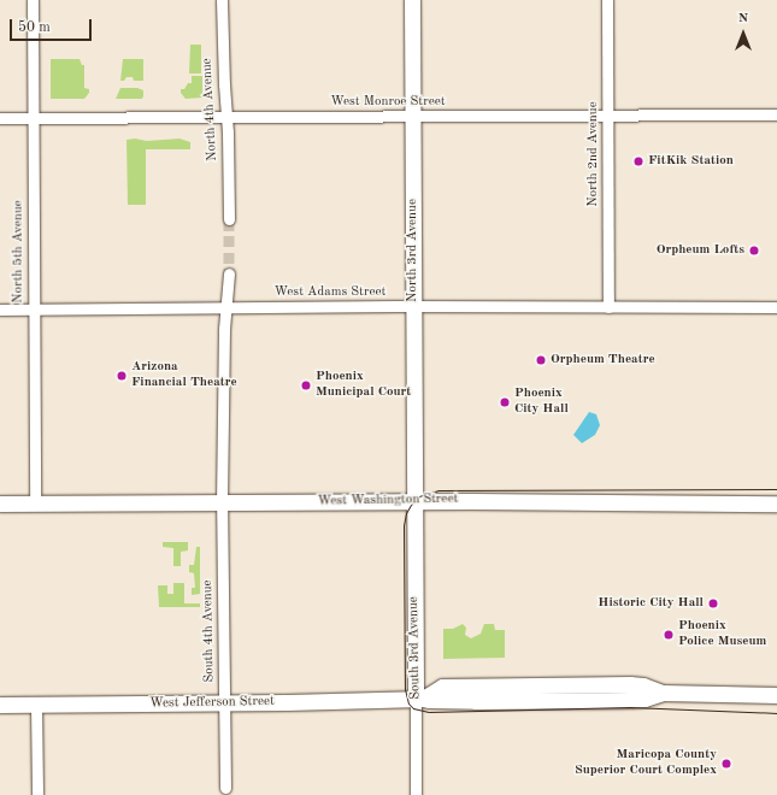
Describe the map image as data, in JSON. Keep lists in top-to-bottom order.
{
  "streets": {
    "main road": [
      "North 3rd Avenue",
      "West Washington Street",
      "South 3rd Avenue",
      "West Jefferson Street"
    ],
    "street": [
      "West Monroe Street",
      "North 4th Avenue",
      "North 2nd Avenue",
      "North 5th Avenue",
      "West Adams Street",
      "South 4th Avenue"
    ]
  },
  "crossings": [
    ["West Monroe Street", "North 4th Avenue"],
    ["West Monroe Street", "North 2nd Avenue"],
    ["West Monroe Street", "North 3rd Avenue"],
    ["West Monroe Street", "North 5th Avenue"],
    ["North 2nd Avenue", "West Adams Street"],
    ["North 3rd Avenue", "West Adams Street"],
    ["North 3rd Avenue", "West Washington Street"],
    ["North 3rd Avenue", "South 3rd Avenue"],
    ["North 5th Avenue", "West Adams Street"],
    ["North 5th Avenue", "West Washington Street"],
    ["West Washington Street", "South 4th Avenue"],
    ["West Washington Street", "South 3rd Avenue"],
    ["South 4th Avenue", "West Jefferson Street"],
    ["South 3rd Avenue", "West Jefferson Street"]
  ],
  "places": [
    "FitKik Station",
    "Orpheum Lofts",
    "Orpheum Theatre",
    "Arizona Financial Theatre",
    "Phoenix Municipal Court",
    "Phoenix City Hall",
    "Historic City Hall",
    "Phoenix Police Museum",
    "Maricopa County Superior Court Complex"
  ],
  "scale_bar": "50 m",
  "north": "top"
}
